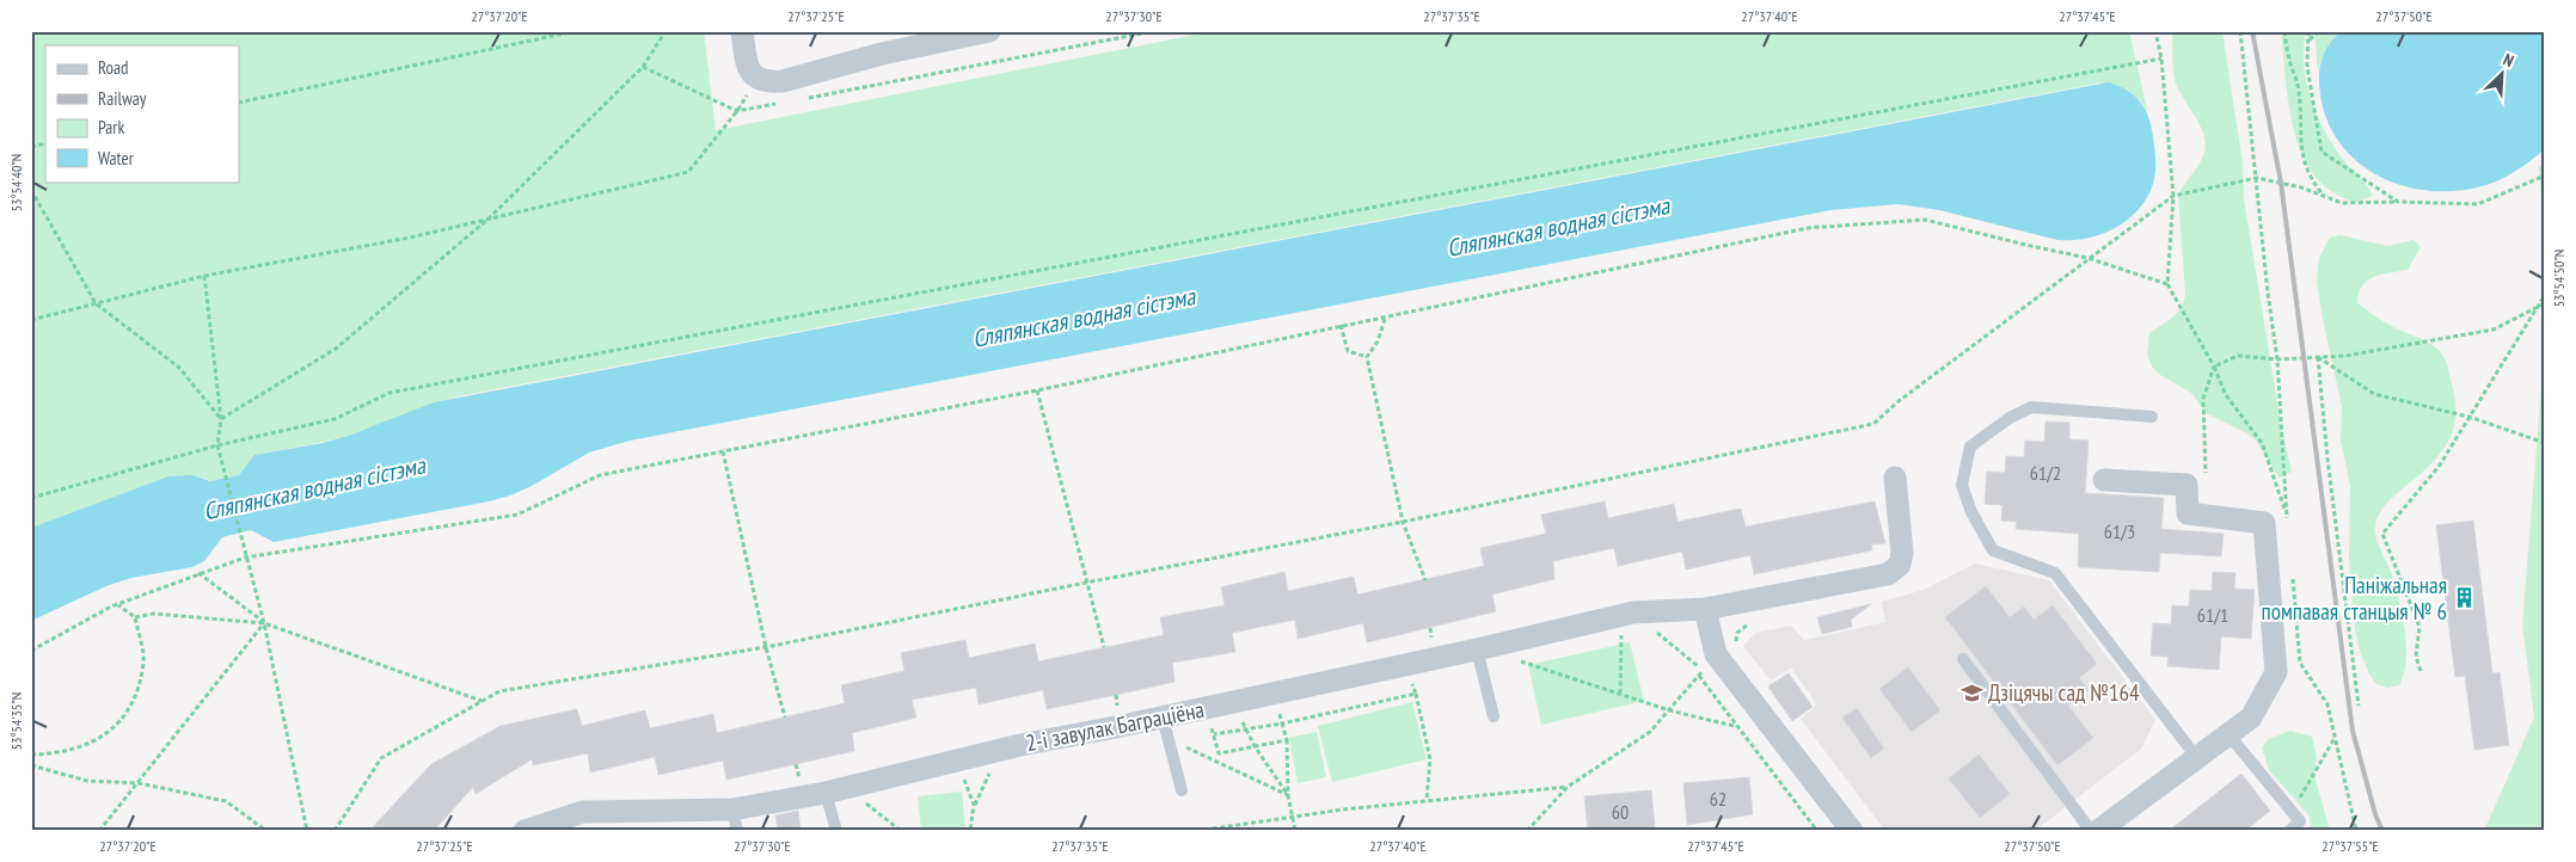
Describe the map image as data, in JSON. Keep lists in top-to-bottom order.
{
  "streets": {
    "street": ["2-і завулак Баграціёна"]
  },
  "water": ["Сляпянская водная сістэма"],
  "places": {
    "building": ["Паніжальная помпавая станцыя № 6"],
    "school or university": ["Дзіцячы сад №164"]
  },
  "house_numbers": [
    "61/2",
    "61/3",
    "61/1",
    "62",
    "60"
  ],
  "legend": [
    "Road",
    "Railway",
    "Park",
    "Water"
  ],
  "north": "top right",
  "coordinates": [
    "27°37'20\"E",
    "27°37'25\"E",
    "27°37'30\"E",
    "27°37'35\"E",
    "27°37'40\"E",
    "27°37'45\"E",
    "27°37'50\"E",
    "53°54'40\"N",
    "53°54'50\"N",
    "53°54'35\"N",
    "27°37'55\"E"
  ]
}
